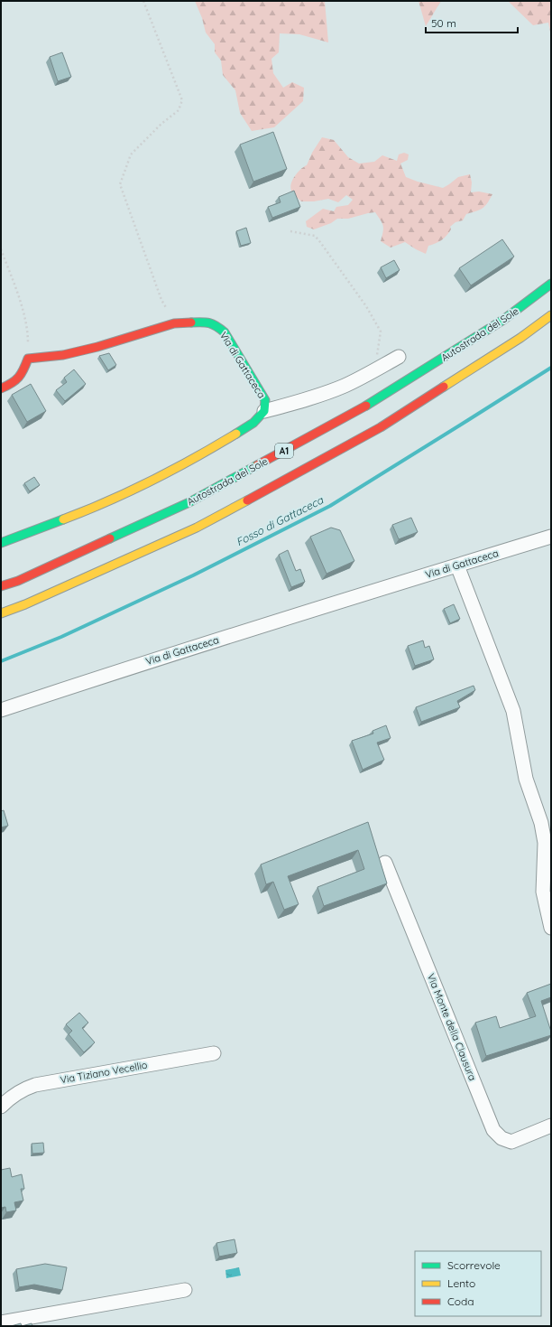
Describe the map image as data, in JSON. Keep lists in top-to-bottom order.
{
  "streets": {
    "main road": ["Autostrada del Sole", "Via di Gattaceca", "A1"],
    "street": ["Via Monte della Clausura", "Via Tiziano Vecellio"]
  },
  "water": ["Fosso di Gattaceca"],
  "legend": ["Scorrevole", "Lento", "Coda"],
  "scale_bar": "50 m"
}
